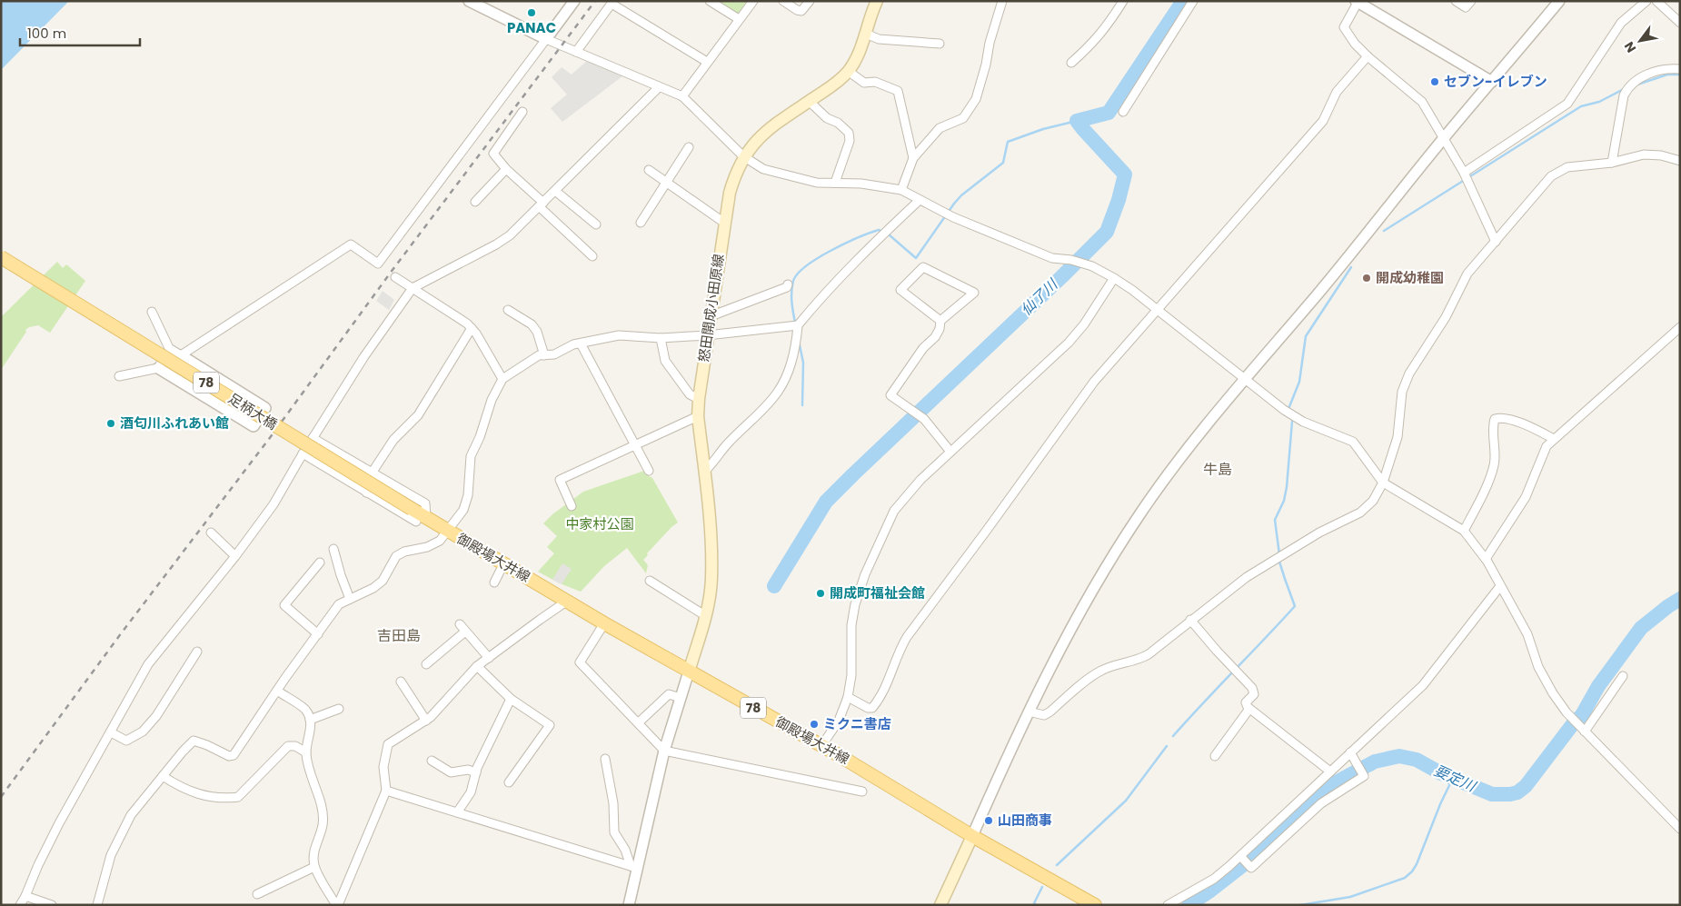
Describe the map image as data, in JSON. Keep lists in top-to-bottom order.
{
  "streets": {
    "main road": [
      "怒田開成小田原線",
      "78",
      "足柄大橋",
      "御殿場大井線"
    ]
  },
  "crossings": [
    ["怒田開成小田原線", "御殿場大井線"],
    ["足柄大橋", "御殿場大井線"]
  ],
  "districts": ["牛島", "吉田島"],
  "water": ["仙了川", "要定川"],
  "parks": ["中家村公園"],
  "places": [
    "PANAC",
    "セブン-イレブン",
    "開成幼稚園",
    "酒匂川ふれあい館",
    "開成町福祉会館",
    "ミクニ書店",
    "山田商事"
  ],
  "scale_bar": "100 m",
  "north": "bottom left"
}
